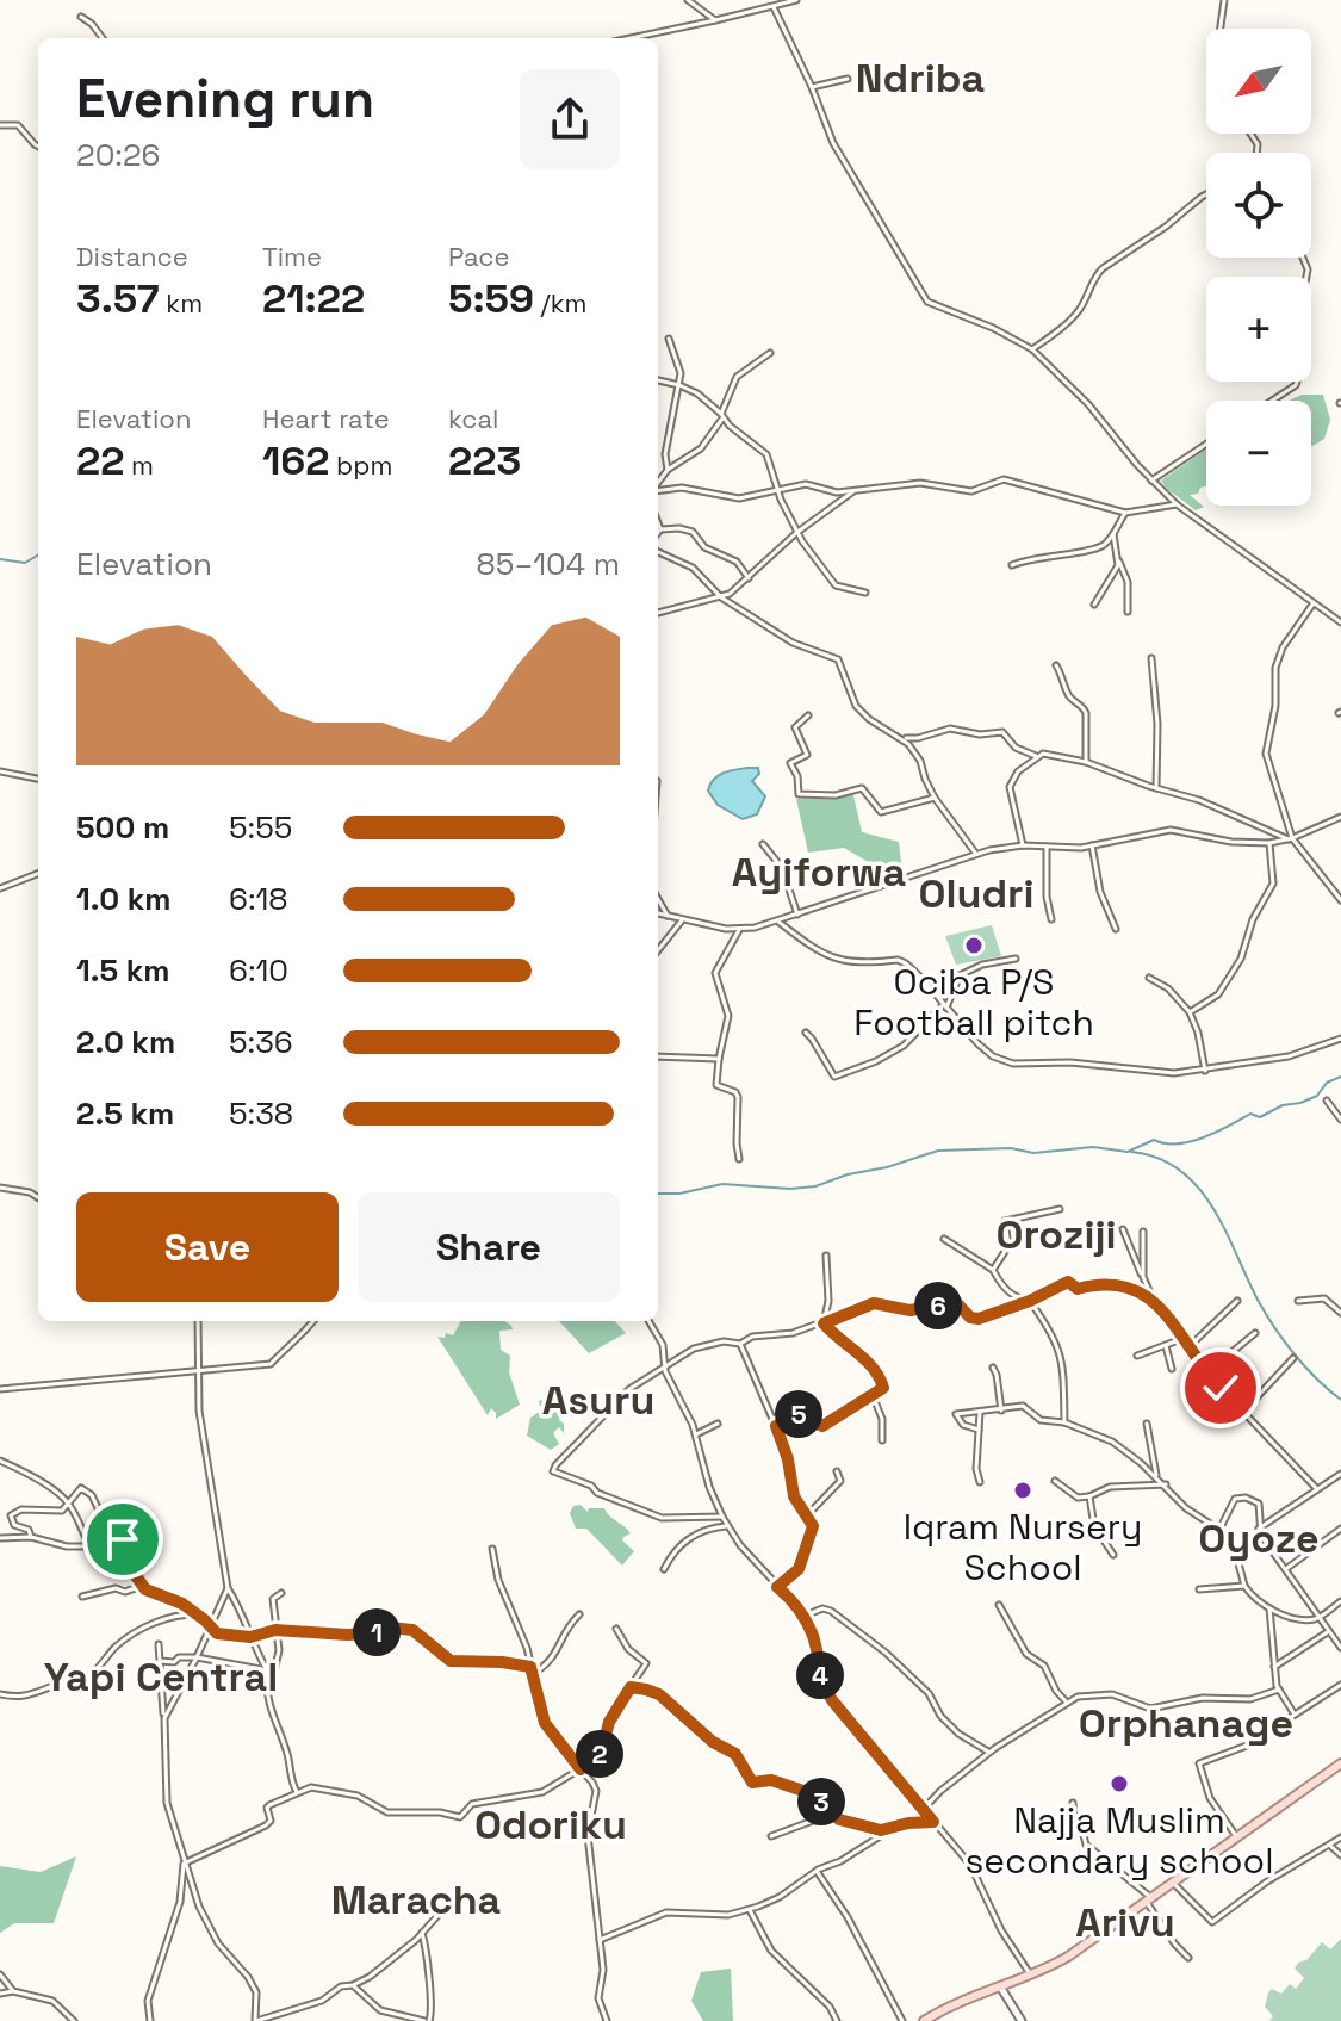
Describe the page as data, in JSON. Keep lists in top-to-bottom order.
{
  "districts": [
    "Ndriba",
    "Ayiforwa",
    "Oludri",
    "Oroziji",
    "Asuru",
    "Oyoze",
    "Yapi Central",
    "Orphanage",
    "Odoriku",
    "Maracha",
    "Arivu"
  ],
  "places": ["Ociba P/S Football pitch", "Iqram Nursery School", "Najja Muslim secondary school"],
  "north": "bottom left",
  "page": {
    "map_buttons": ["+", "−"],
    "heading": ["Evening run", "20:26"],
    "stats": [
      ["Distance", "3.57 km"],
      ["Time", "21:22"],
      ["Pace", "5:59 /km"],
      ["Elevation", "22 m"],
      ["Heart rate", "162 bpm"],
      ["kcal", "223"]
    ],
    "chart": ["Elevation", "85–104 m"],
    "list": [
      {
        "name": "500 m",
        "note": "5:55"
      },
      {
        "name": "1.0 km",
        "note": "6:18"
      },
      {
        "name": "1.5 km",
        "note": "6:10"
      },
      {
        "name": "2.0 km",
        "note": "5:36"
      },
      {
        "name": "2.5 km",
        "note": "5:38"
      }
    ],
    "buttons": ["Save", "Share"],
    "pins": [
      "6",
      "5",
      "1",
      "4",
      "2",
      "3"
    ]
  }
}
